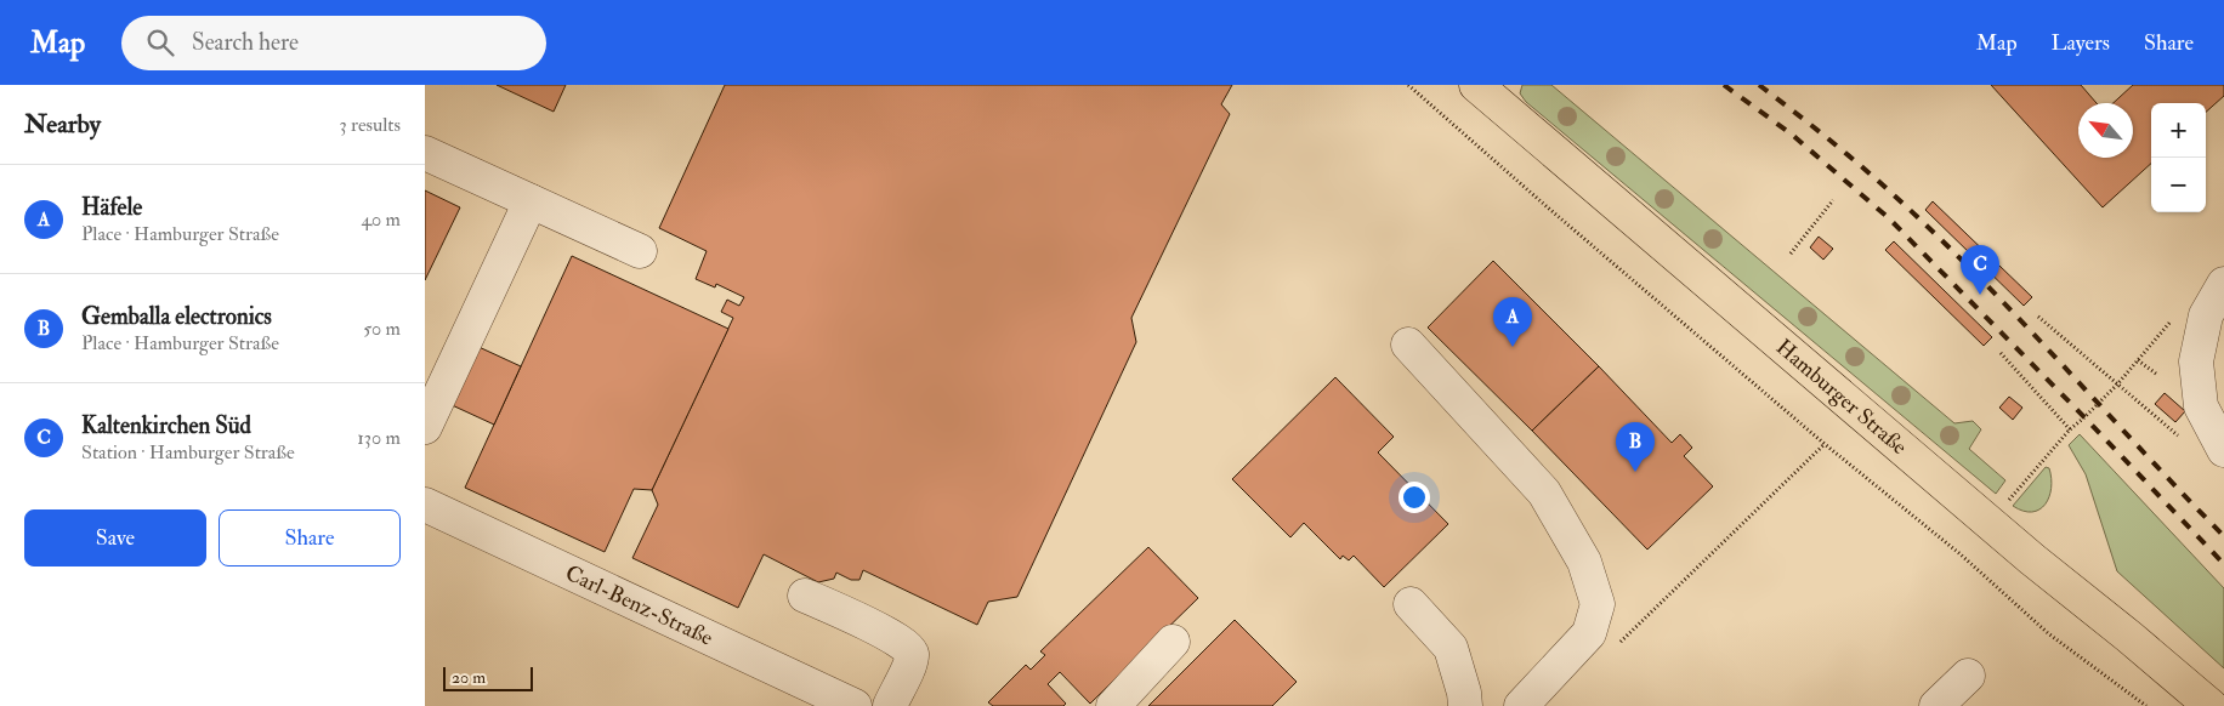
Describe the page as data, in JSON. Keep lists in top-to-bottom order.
{
  "streets": {
    "main road": ["Hamburger Straße"],
    "street": ["Carl-Benz-Straße"]
  },
  "scale_bar": "20 m",
  "north": "top left",
  "page": {
    "header": "Map",
    "search": "Search here",
    "nav": ["Map", "Layers", "Share"],
    "heading": ["Nearby", "3 results"],
    "map_buttons": ["+", "−"],
    "list": [
      {
        "mark": "A",
        "name": "Häfele",
        "note": "Place · Hamburger Straße",
        "value": "40 m"
      },
      {
        "mark": "B",
        "name": "Gemballa electronics",
        "note": "Place · Hamburger Straße",
        "value": "50 m"
      },
      {
        "mark": "C",
        "name": "Kaltenkirchen Süd",
        "note": "Station · Hamburger Straße",
        "value": "130 m"
      }
    ],
    "pins": ["C", "A", "B"],
    "buttons": ["Save", "Share"],
    "scale": "20 m"
  }
}
